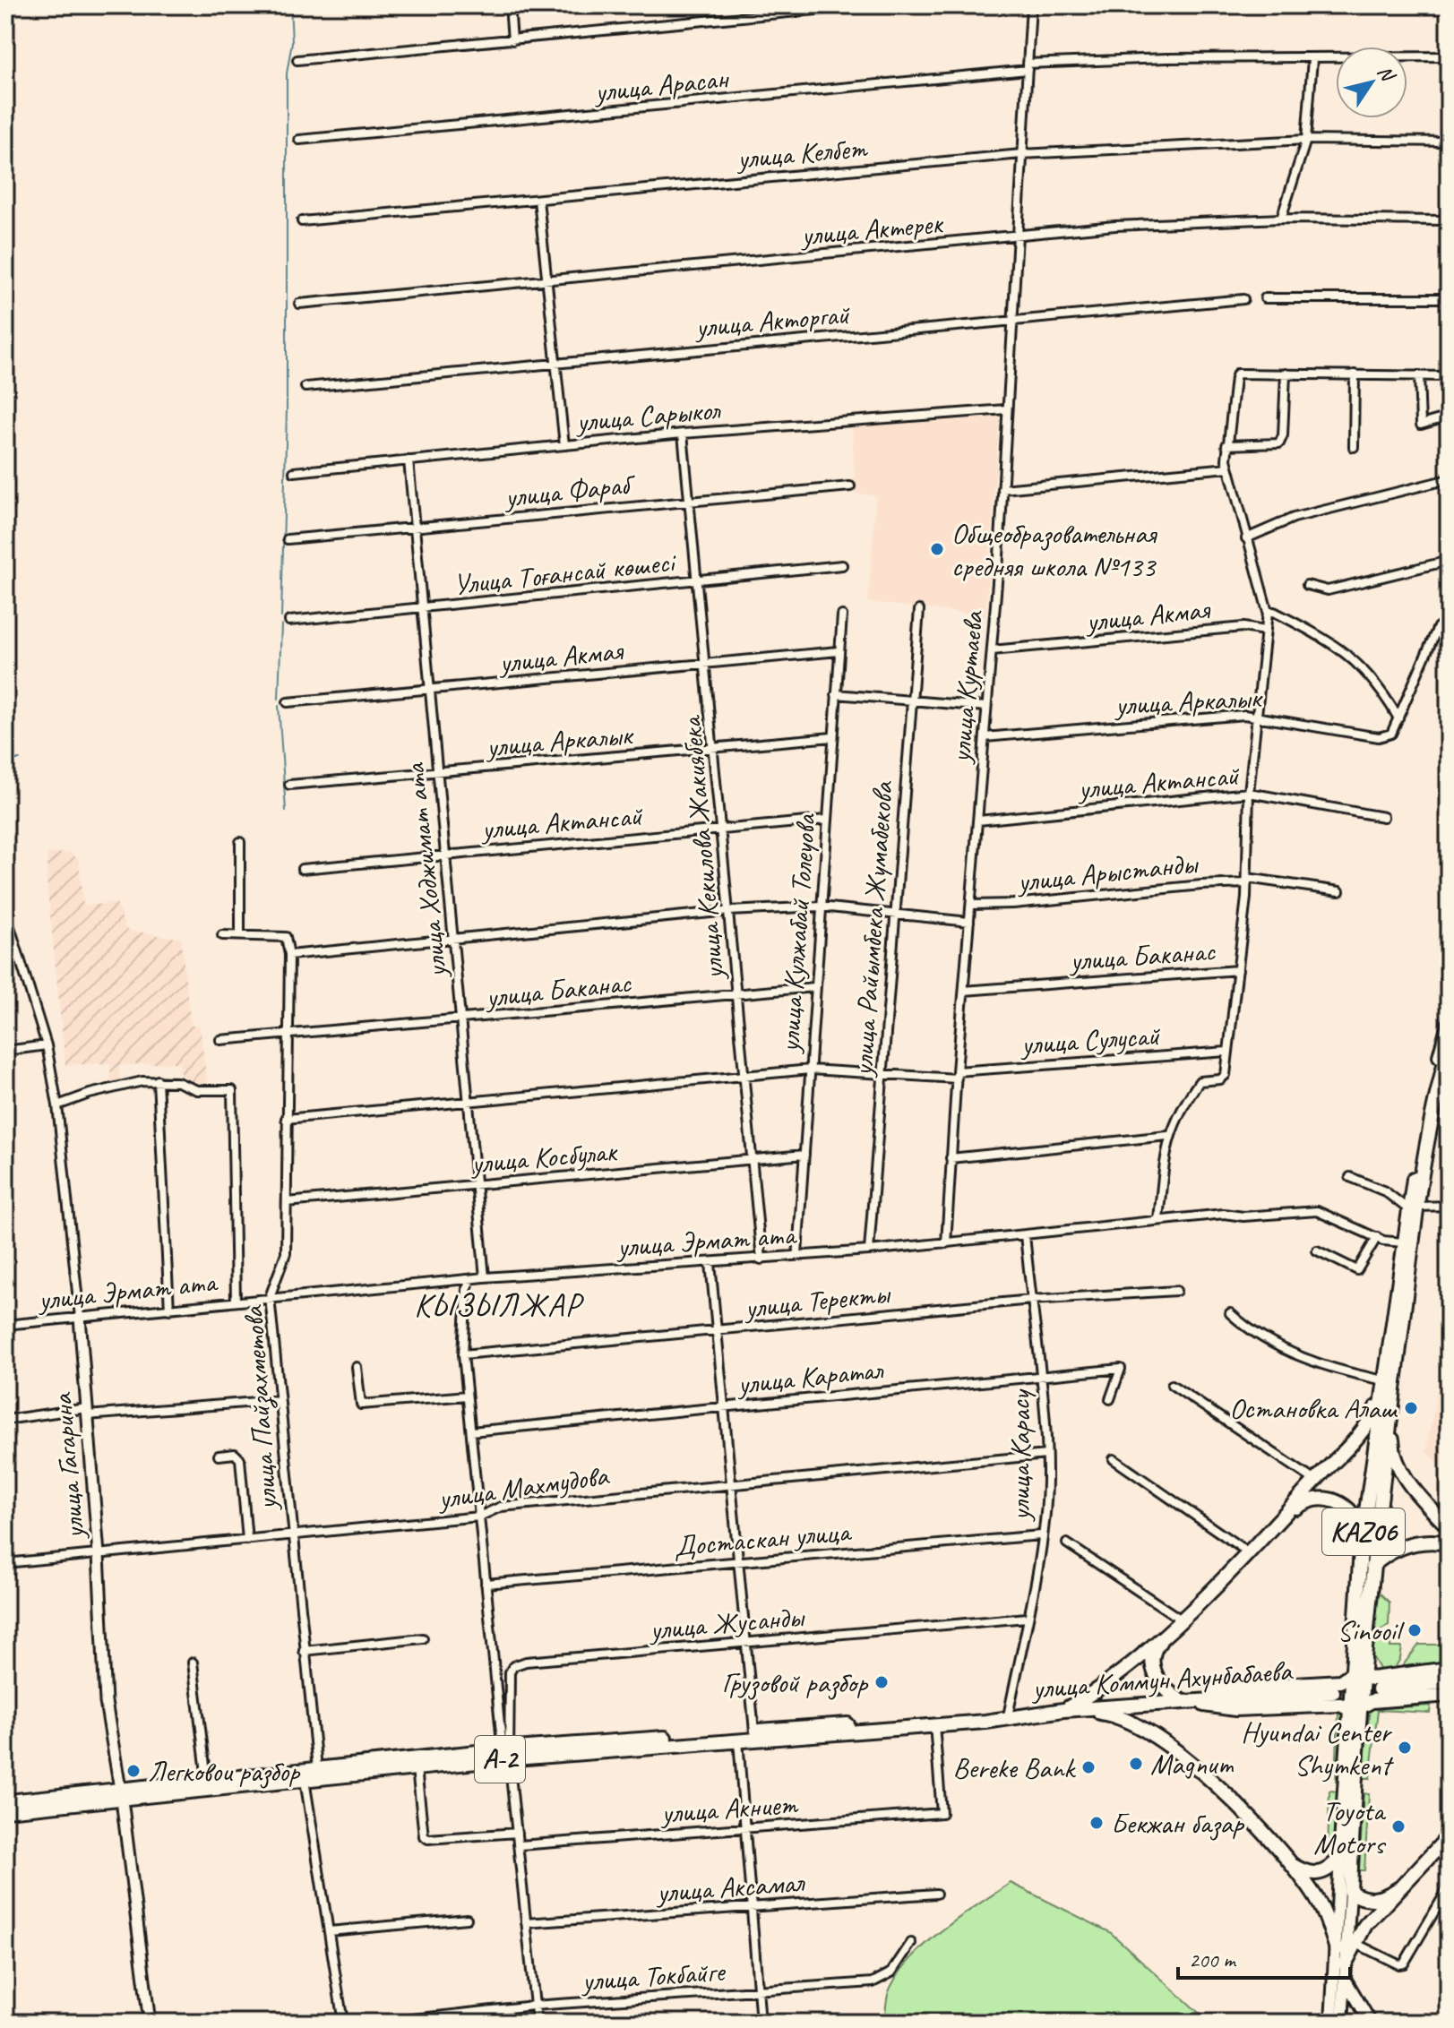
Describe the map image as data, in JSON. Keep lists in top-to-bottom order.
{
  "streets": {
    "highway": ["KАZ06", "улица Коммун Ахунбабаева", "A-2"],
    "street": [
      "улица Арасан",
      "улица Келбет",
      "улица Актерек",
      "улица Акторгай",
      "улица Сарыкол",
      "улица Фараб",
      "Улица Тоғансай көшесі",
      "улица Акмая",
      "улица Куртаева",
      "улица Аркалык",
      "улица Актансай",
      "улица Кекилова Жакиябека",
      "улица Ходжимат ата",
      "улица Арыстанды",
      "улица Райымбека Жумабекова",
      "улица Кулжабай Толеуова",
      "улица Баканас",
      "улица Сулусай",
      "улица Косбулак",
      "улица Эрмат ата",
      "улица Теректы",
      "улица Каратал",
      "улица Пайзахметова",
      "улица Карасу",
      "улица Гагарина",
      "улица Махмудова",
      "Достаскан улица",
      "улица Жусанды",
      "улица Акниет",
      "улица Аксамал",
      "улица Токбайге"
    ]
  },
  "crossings": [
    ["улица Арасан", "улица Куртаева"],
    ["улица Келбет", "улица Куртаева"],
    ["улица Актерек", "улица Куртаева"],
    ["улица Акторгай", "улица Куртаева"],
    ["улица Сарыкол", "улица Куртаева"],
    ["улица Сарыкол", "улица Кекилова Жакиябека"],
    ["улица Сарыкол", "улица Ходжимат ата"],
    ["улица Фараб", "улица Кекилова Жакиябека"],
    ["улица Фараб", "улица Ходжимат ата"],
    ["Улица Тоғансай көшесі", "улица Кекилова Жакиябека"],
    ["Улица Тоғансай көшесі", "улица Ходжимат ата"],
    ["улица Акмая", "улица Куртаева"],
    ["улица Акмая", "улица Кекилова Жакиябека"],
    ["улица Акмая", "улица Ходжимат ата"],
    ["улица Акмая", "улица Кулжабай Толеуова"],
    ["улица Куртаева", "улица Аркалык"],
    ["улица Куртаева", "улица Актансай"],
    ["улица Куртаева", "улица Арыстанды"],
    ["улица Куртаева", "улица Баканас"],
    ["улица Куртаева", "улица Сулусай"],
    ["улица Куртаева", "улица Эрмат ата"],
    ["улица Аркалык", "улица Кекилова Жакиябека"],
    ["улица Аркалык", "улица Ходжимат ата"],
    ["улица Аркалык", "улица Кулжабай Толеуова"],
    ["улица Актансай", "улица Кекилова Жакиябека"],
    ["улица Актансай", "улица Ходжимат ата"],
    ["улица Актансай", "улица Кулжабай Толеуова"],
    ["улица Кекилова Жакиябека", "улица Баканас"],
    ["улица Кекилова Жакиябека", "улица Сулусай"],
    ["улица Кекилова Жакиябека", "улица Косбулак"],
    ["улица Кекилова Жакиябека", "улица Эрмат ата"],
    ["улица Ходжимат ата", "улица Баканас"],
    ["улица Ходжимат ата", "улица Сулусай"],
    ["улица Ходжимат ата", "улица Косбулак"],
    ["улица Ходжимат ата", "улица Эрмат ата"],
    ["улица Райымбека Жумабекова", "улица Сулусай"],
    ["улица Райымбека Жумабекова", "улица Эрмат ата"],
    ["улица Кулжабай Толеуова", "улица Баканас"],
    ["улица Кулжабай Толеуова", "улица Сулусай"],
    ["улица Кулжабай Толеуова", "улица Косбулак"],
    ["улица Кулжабай Толеуова", "улица Эрмат ата"],
    ["улица Баканас", "улица Пайзахметова"],
    ["улица Сулусай", "улица Пайзахметова"],
    ["улица Косбулак", "улица Пайзахметова"],
    ["улица Эрмат ата", "улица Пайзахметова"],
    ["улица Эрмат ата", "улица Карасу"],
    ["улица Эрмат ата", "улица Гагарина"],
    ["улица Эрмат ата", "KАZ06"],
    ["улица Теректы", "улица Карасу"],
    ["улица Каратал", "улица Карасу"],
    ["улица Пайзахметова", "улица Махмудова"],
    ["улица Пайзахметова", "A-2"],
    ["улица Карасу", "улица Махмудова"],
    ["улица Карасу", "Достаскан улица"],
    ["улица Карасу", "улица Жусанды"],
    ["улица Карасу", "улица Коммун Ахунбабаева"],
    ["улица Карасу", "A-2"],
    ["улица Гагарина", "улица Махмудова"],
    ["улица Гагарина", "A-2"],
    ["KАZ06", "улица Коммун Ахунбабаева"],
    ["улица Жусанды", "A-2"],
    ["улица Коммун Ахунбабаева", "A-2"],
    ["A-2", "улица Акниет"]
  ],
  "districts": ["КЫЗЫЛЖАР"],
  "places": [
    "Общеобразовательная средняя школа №133",
    "Остановка Алаш",
    "Sinooil",
    "Грузовой разбор",
    "Hyundai Center Shymkent",
    "Magnum",
    "Bereke Bank",
    "Легковои разбор",
    "Бекжан базар",
    "Toyota Motors"
  ],
  "scale_bar": "200 m",
  "north": "top right"
}
